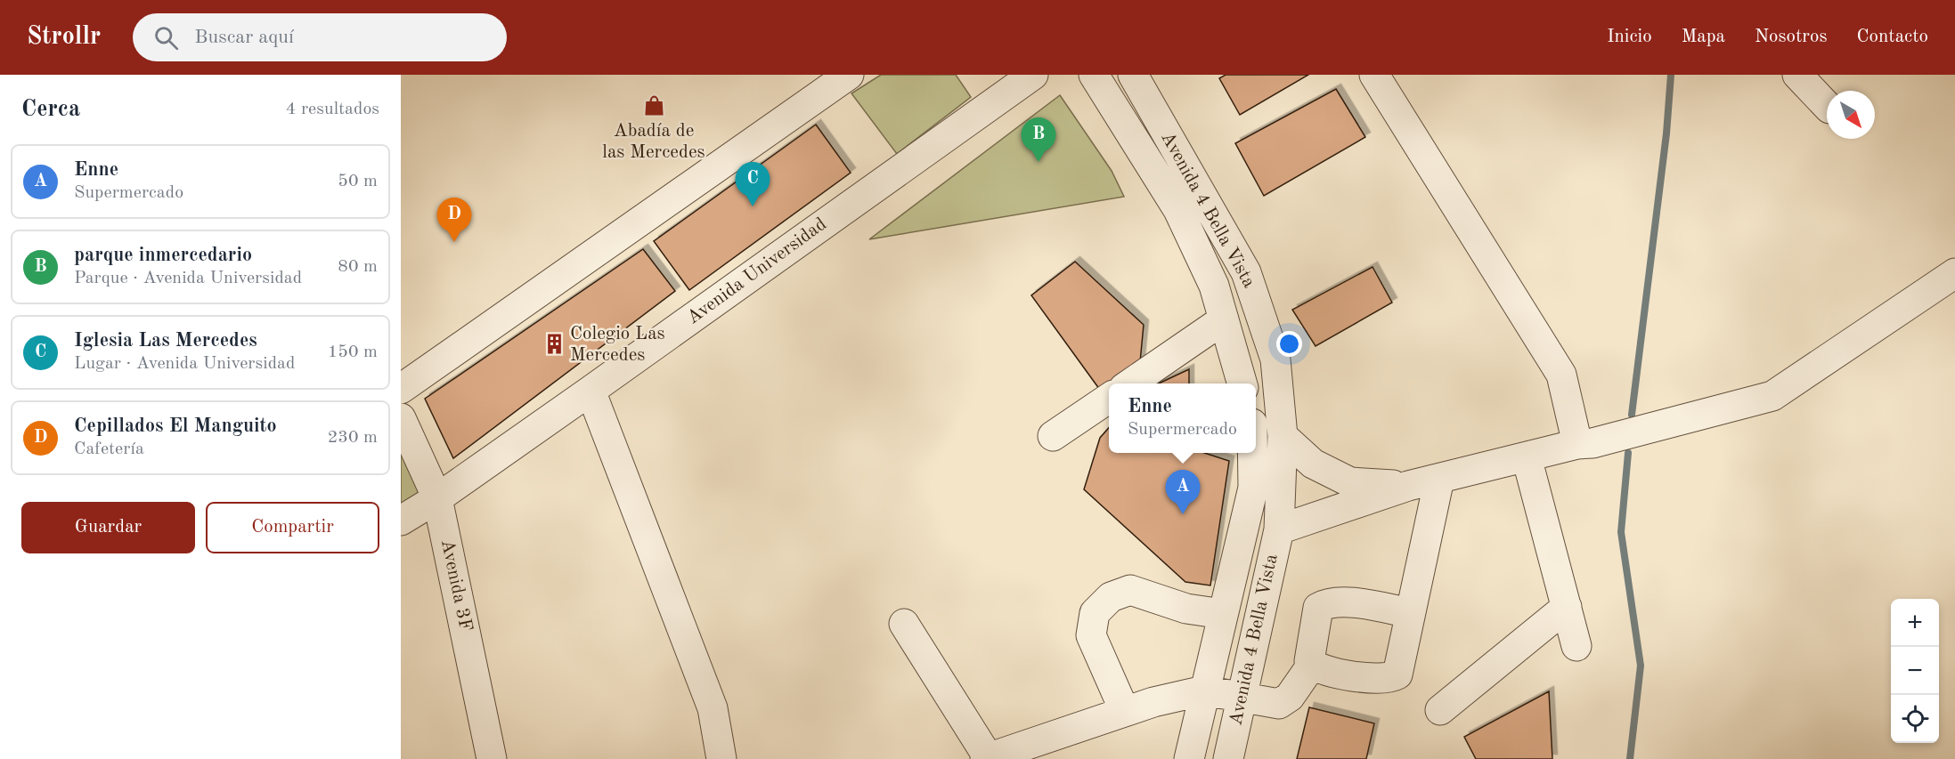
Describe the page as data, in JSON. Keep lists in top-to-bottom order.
{
  "streets": {
    "street": ["Avenida 4 Bella Vista", "Avenida Universidad", "Avenida 3F"]
  },
  "crossings": [
    ["Avenida Universidad", "Avenida 3F"]
  ],
  "places": {
    "shop": ["Abadía de las Mercedes"],
    "building": ["Colegio Las Mercedes"]
  },
  "north": "bottom right",
  "page": {
    "header": "Strollr",
    "search": "Buscar aquí",
    "nav": [
      "Inicio",
      "Mapa",
      "Nosotros",
      "Contacto"
    ],
    "heading": ["Cerca", "4 resultados"],
    "pins": [
      "B",
      "C",
      "D",
      "A"
    ],
    "list": [
      {
        "mark": "A",
        "name": "Enne",
        "note": "Supermercado",
        "value": "50 m"
      },
      {
        "mark": "B",
        "name": "parque inmercedario",
        "note": "Parque · Avenida Universidad",
        "value": "80 m"
      },
      {
        "mark": "C",
        "name": "Iglesia Las Mercedes",
        "note": "Lugar · Avenida Universidad",
        "value": "150 m"
      },
      {
        "mark": "D",
        "name": "Cepillados El Manguito",
        "note": "Cafetería",
        "value": "230 m"
      }
    ],
    "popup": ["Enne", "Supermercado"],
    "buttons": ["Guardar", "Compartir"],
    "map_buttons": ["+", "−"]
  }
}
